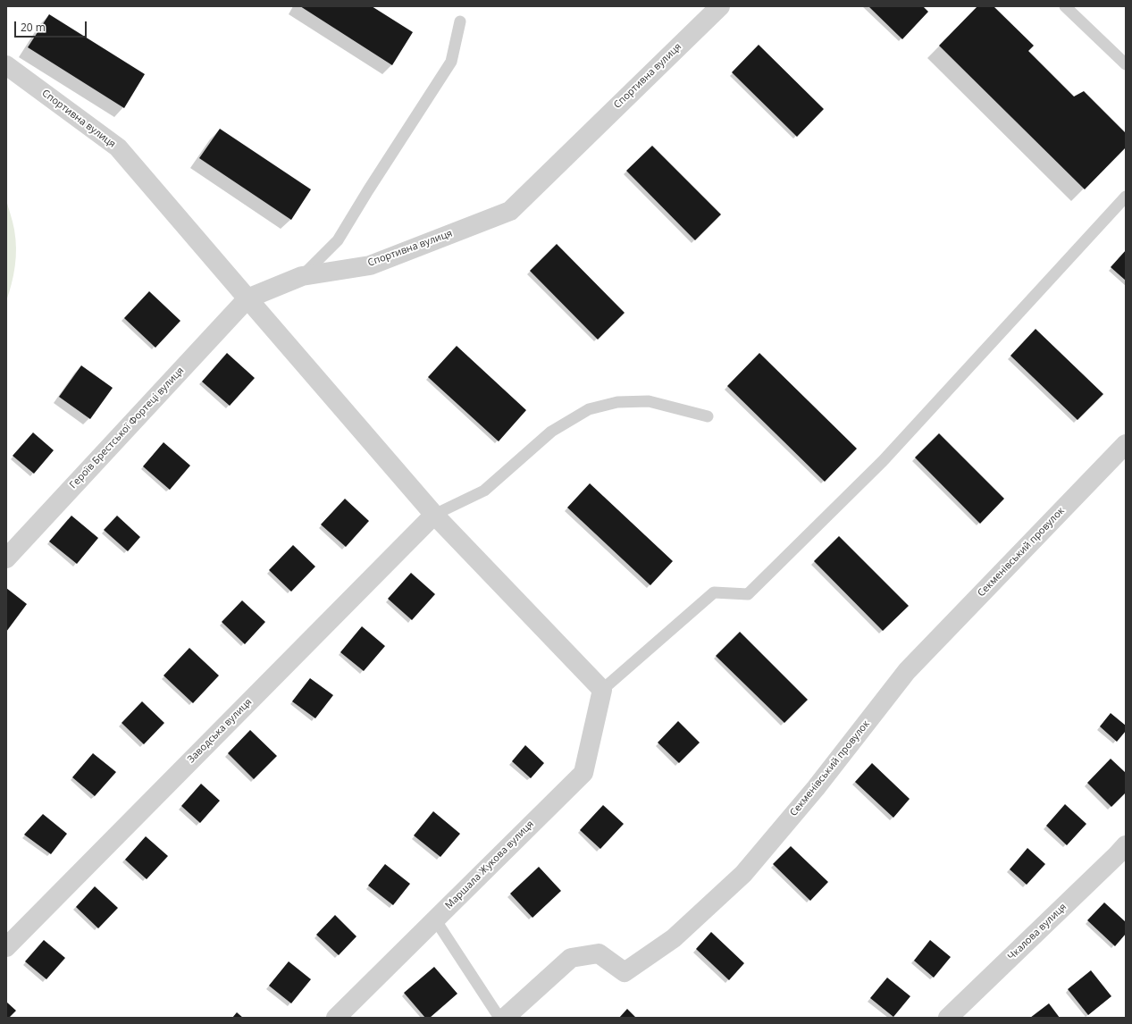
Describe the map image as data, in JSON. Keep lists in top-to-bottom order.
{
  "streets": {
    "street": [
      "Спортивна вулиця",
      "Героїв Брестської Фортеці вулиця",
      "Секменівський провулок",
      "Заводська вулиця",
      "Маршала Жукова вулиця",
      "Чкалова вулиця"
    ]
  },
  "crossings": [
    ["Спортивна вулиця", "Героїв Брестської Фортеці вулиця"]
  ],
  "scale_bar": "20 m"
}
